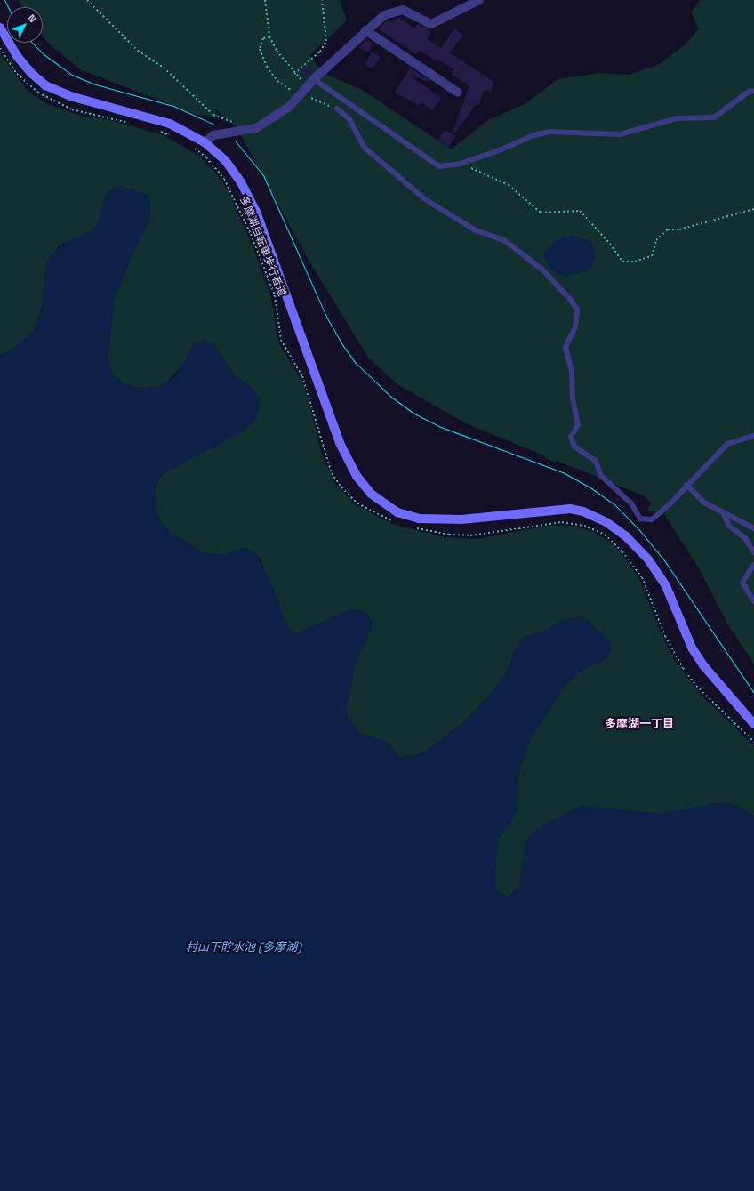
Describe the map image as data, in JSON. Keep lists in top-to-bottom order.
{
  "streets": {
    "path": ["多摩湖自転車歩行者道"]
  },
  "districts": ["多摩湖一丁目"],
  "water": ["村山下貯水池 (多摩湖)"],
  "north": "top right"
}
